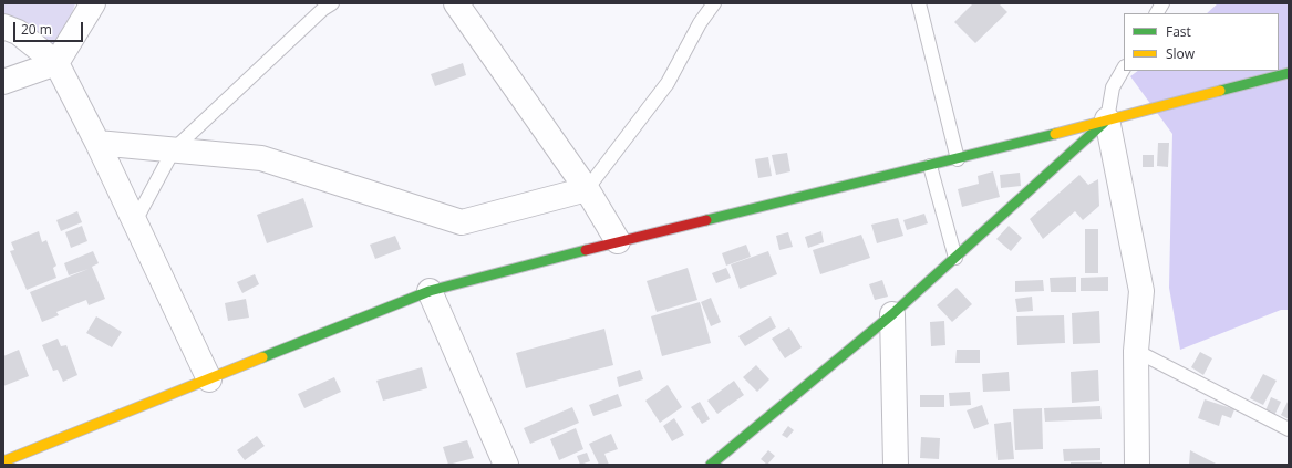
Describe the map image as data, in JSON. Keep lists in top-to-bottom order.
{
  "legend": ["Fast", "Slow"],
  "scale_bar": "20 m"
}
